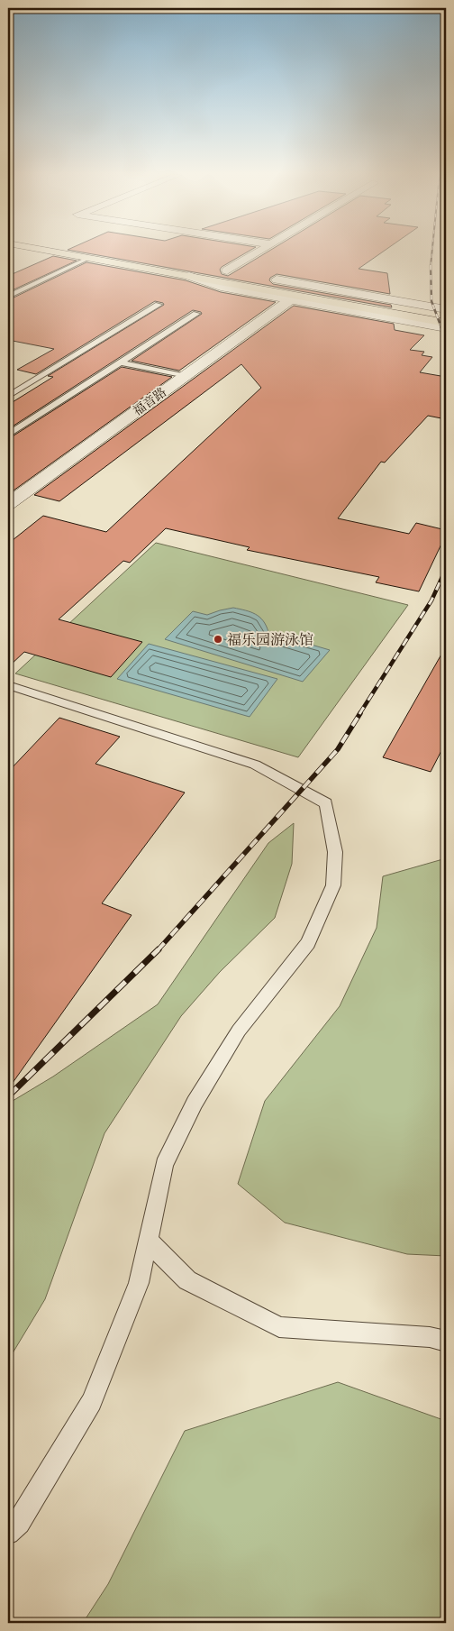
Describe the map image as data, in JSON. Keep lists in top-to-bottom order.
{
  "streets": {
    "street": ["福音路"]
  },
  "places": ["福乐园游泳馆"]
}
